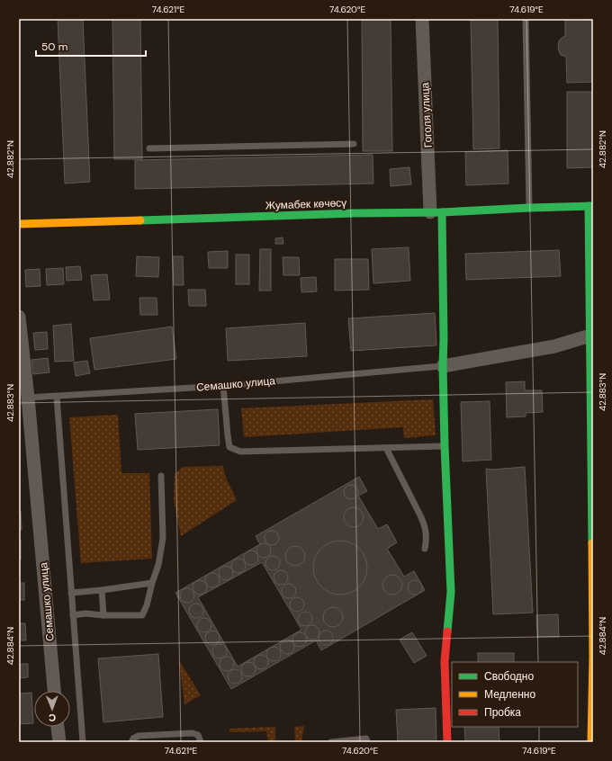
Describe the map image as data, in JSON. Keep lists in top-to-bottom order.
{
  "streets": {
    "street": ["Гоголя улица", "Жумабек көчөсү", "Семашко улица"]
  },
  "crossings": [
    ["Гоголя улица", "Жумабек көчөсү"]
  ],
  "legend": ["Свободно", "Медленно", "Пробка"],
  "scale_bar": "50 m",
  "north": "bottom",
  "coordinates": [
    "74.621°E",
    "74.620°E",
    "74.619°E",
    "42.882°N",
    "42.883°N",
    "42.884°N"
  ]
}
